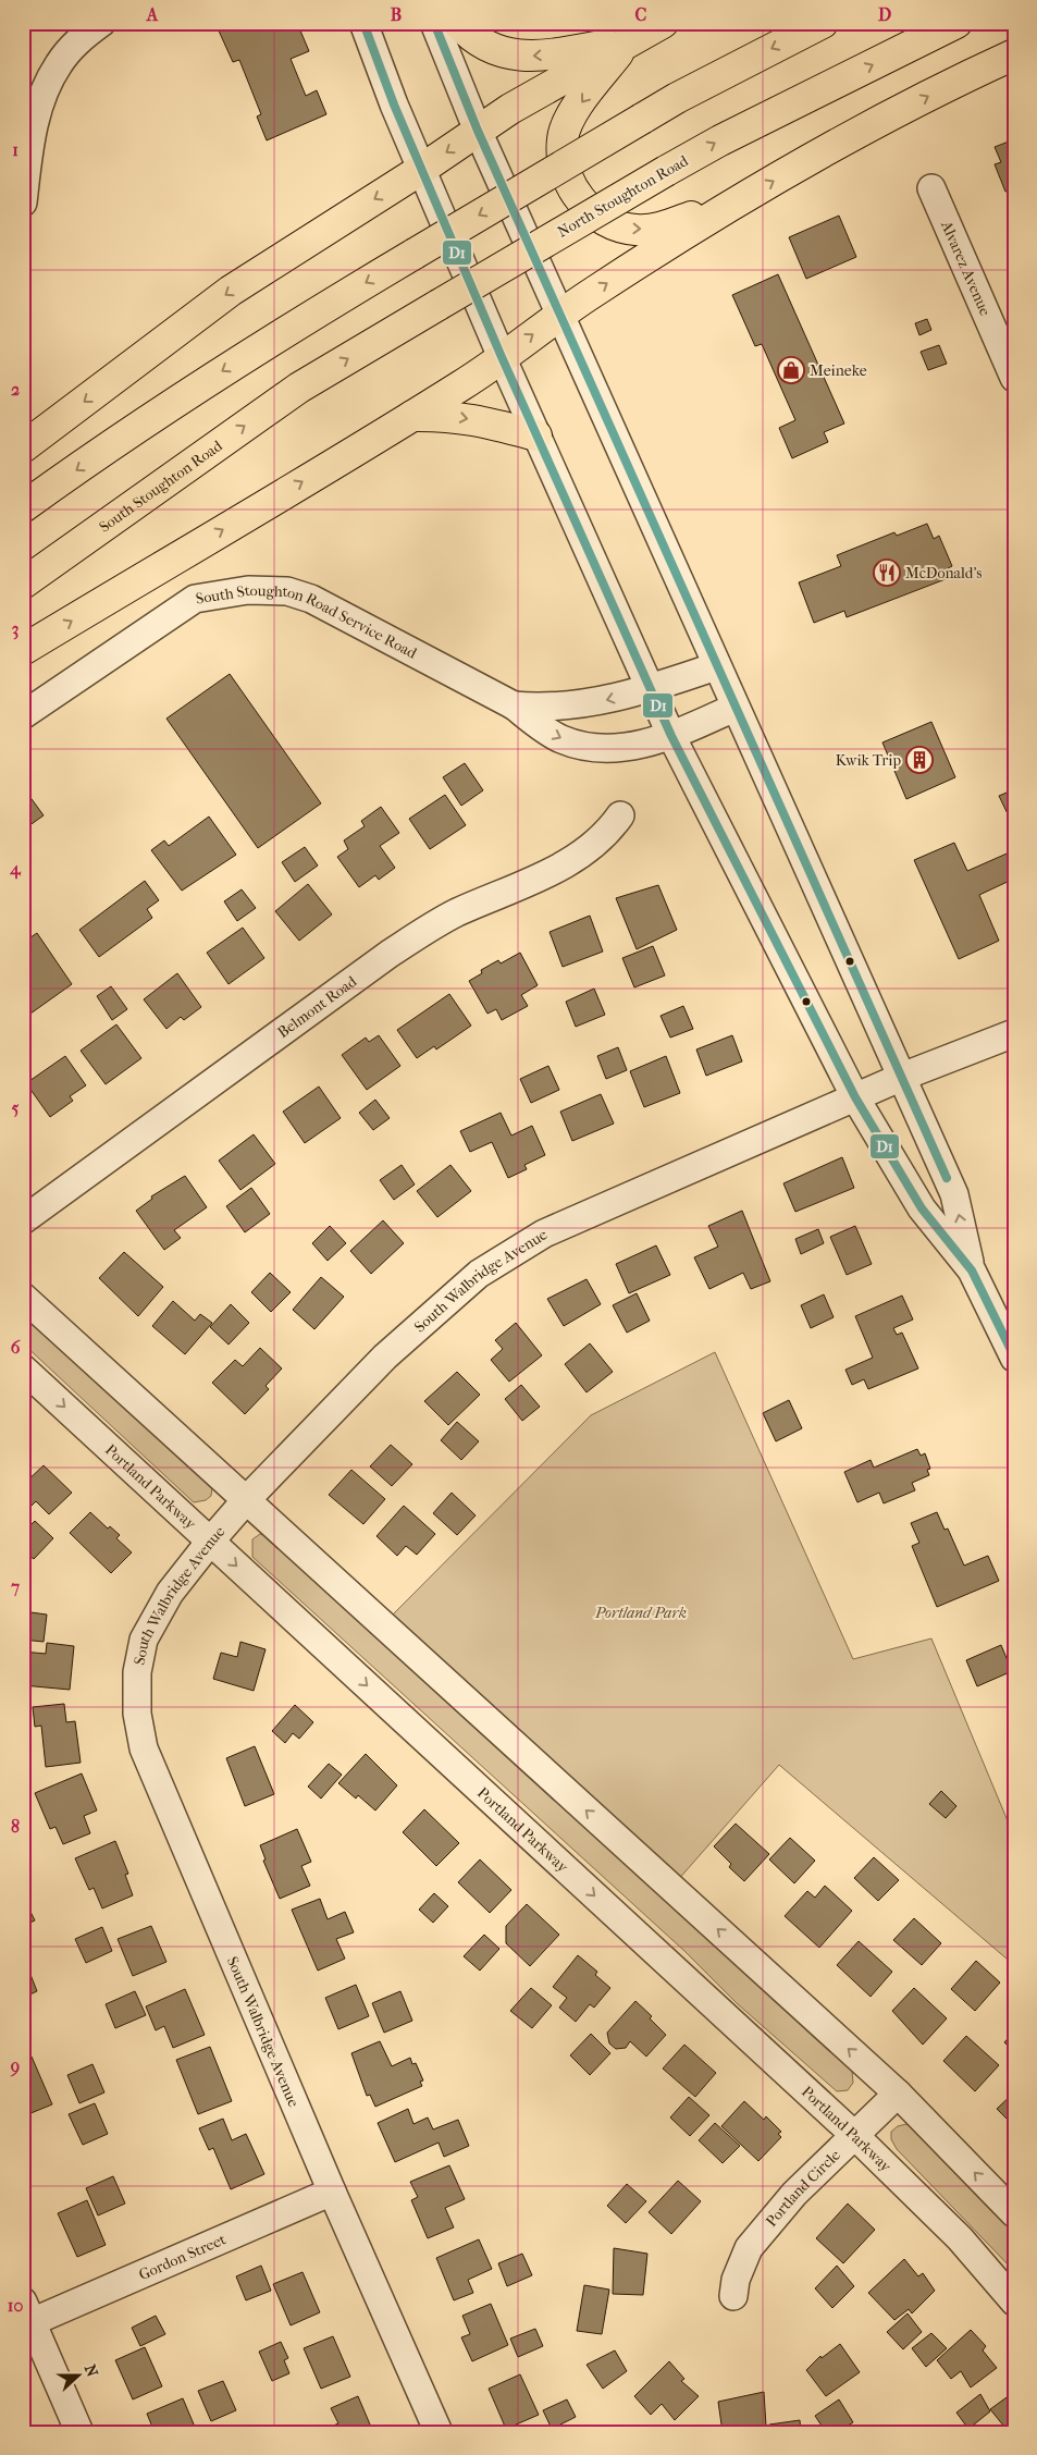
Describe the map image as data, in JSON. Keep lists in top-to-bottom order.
{
  "streets": {
    "main road": ["North Stoughton Road", "South Stoughton Road"],
    "street": [
      "Alvarez Avenue",
      "South Stoughton Road Service Road",
      "Belmont Road",
      "South Walbridge Avenue",
      "Portland Parkway",
      "Portland Circle",
      "Gordon Street"
    ]
  },
  "crossings": [
    ["North Stoughton Road", "South Stoughton Road"],
    ["South Walbridge Avenue", "Portland Parkway"],
    ["South Walbridge Avenue", "Gordon Street"],
    ["Portland Parkway", "Portland Circle"]
  ],
  "parks": ["Portland Park"],
  "places": {
    "shop": ["Meineke"],
    "restaurant": ["McDonald's"],
    "building": ["Kwik Trip"]
  },
  "lines": ["transit line D1"],
  "north": "right",
  "grid": {
    "columns": [
      "A",
      "B",
      "C",
      "D"
    ],
    "rows": [
      "1",
      "2",
      "3",
      "4",
      "5",
      "6",
      "7",
      "8",
      "9",
      "10"
    ]
  }
}
